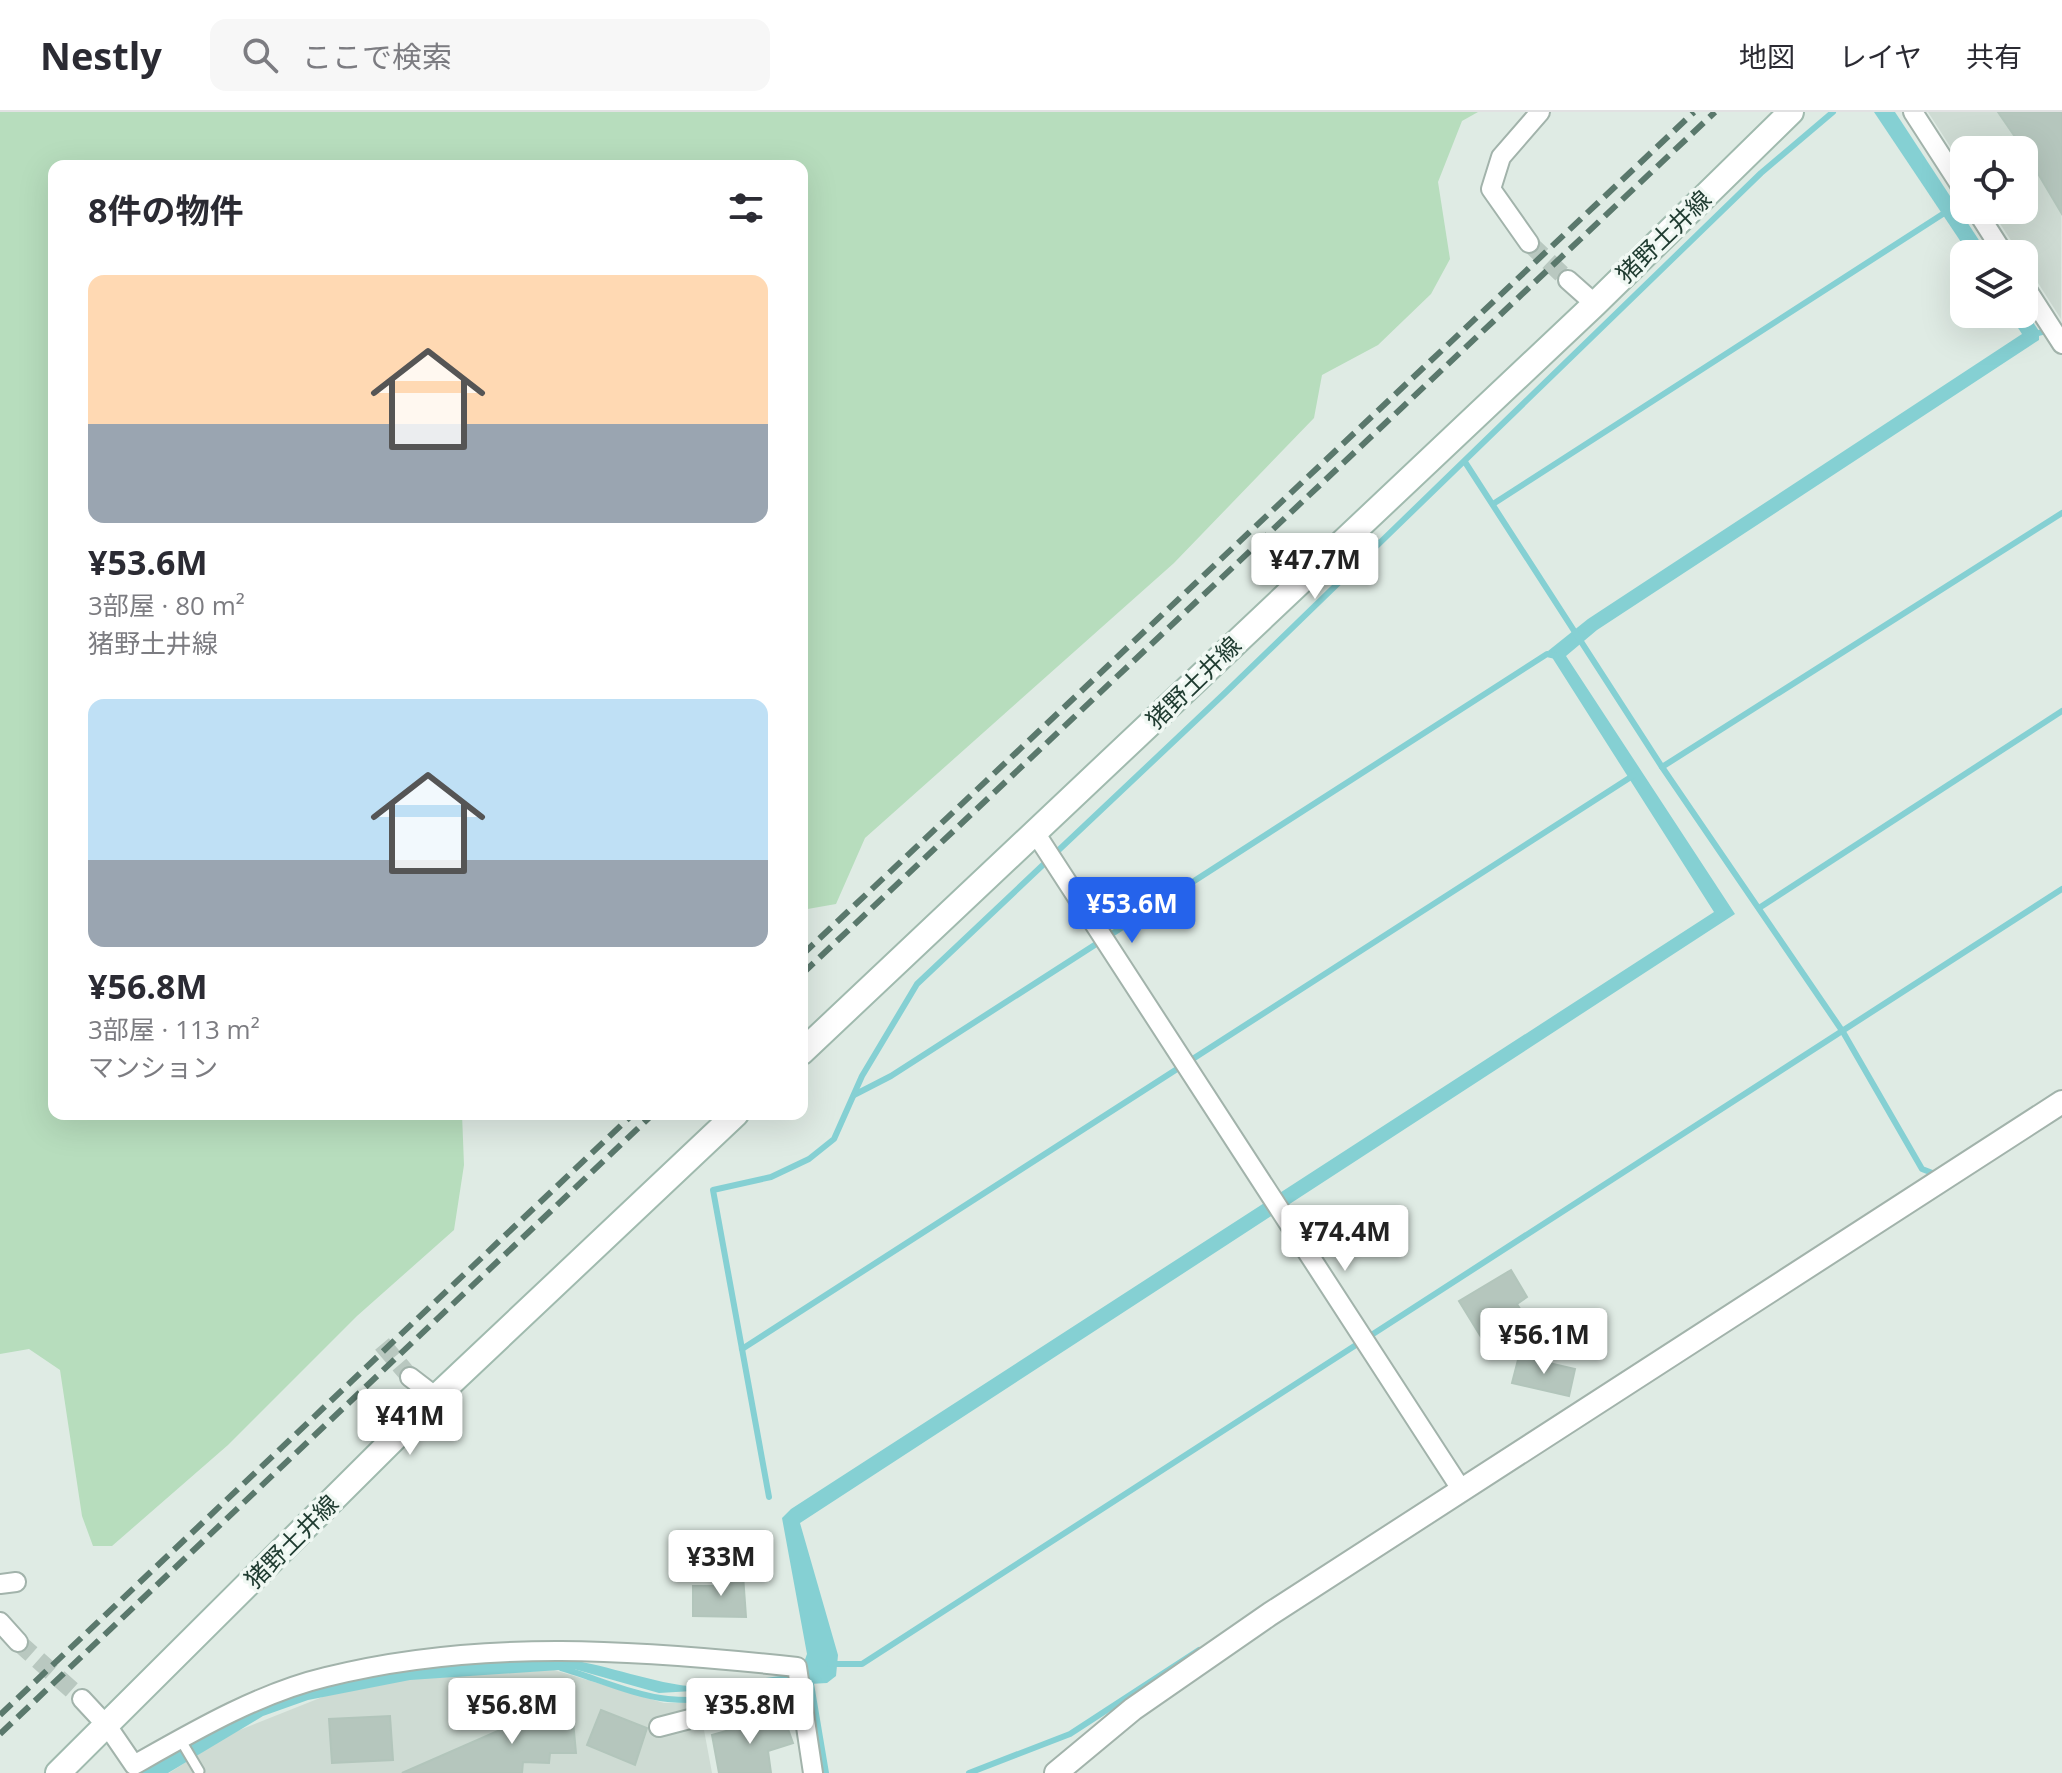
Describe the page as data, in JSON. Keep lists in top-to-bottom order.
{
  "streets": {
    "main road": ["猪野土井線"]
  },
  "page": {
    "header": "Nestly",
    "search": "ここで検索",
    "nav": ["地図", "レイヤ", "共有"],
    "heading": "8件の物件",
    "list": [
      {
        "name": "¥53.6M",
        "note": "3部屋 · 80 m² · 猪野土井線"
      },
      {
        "name": "¥56.8M",
        "note": "3部屋 · 113 m² · マンション"
      }
    ],
    "price": [
      "¥47.7M",
      "¥53.6M",
      "¥74.4M",
      "¥56.1M",
      "¥41M",
      "¥33M",
      "¥56.8M",
      "¥35.8M"
    ]
  }
}
